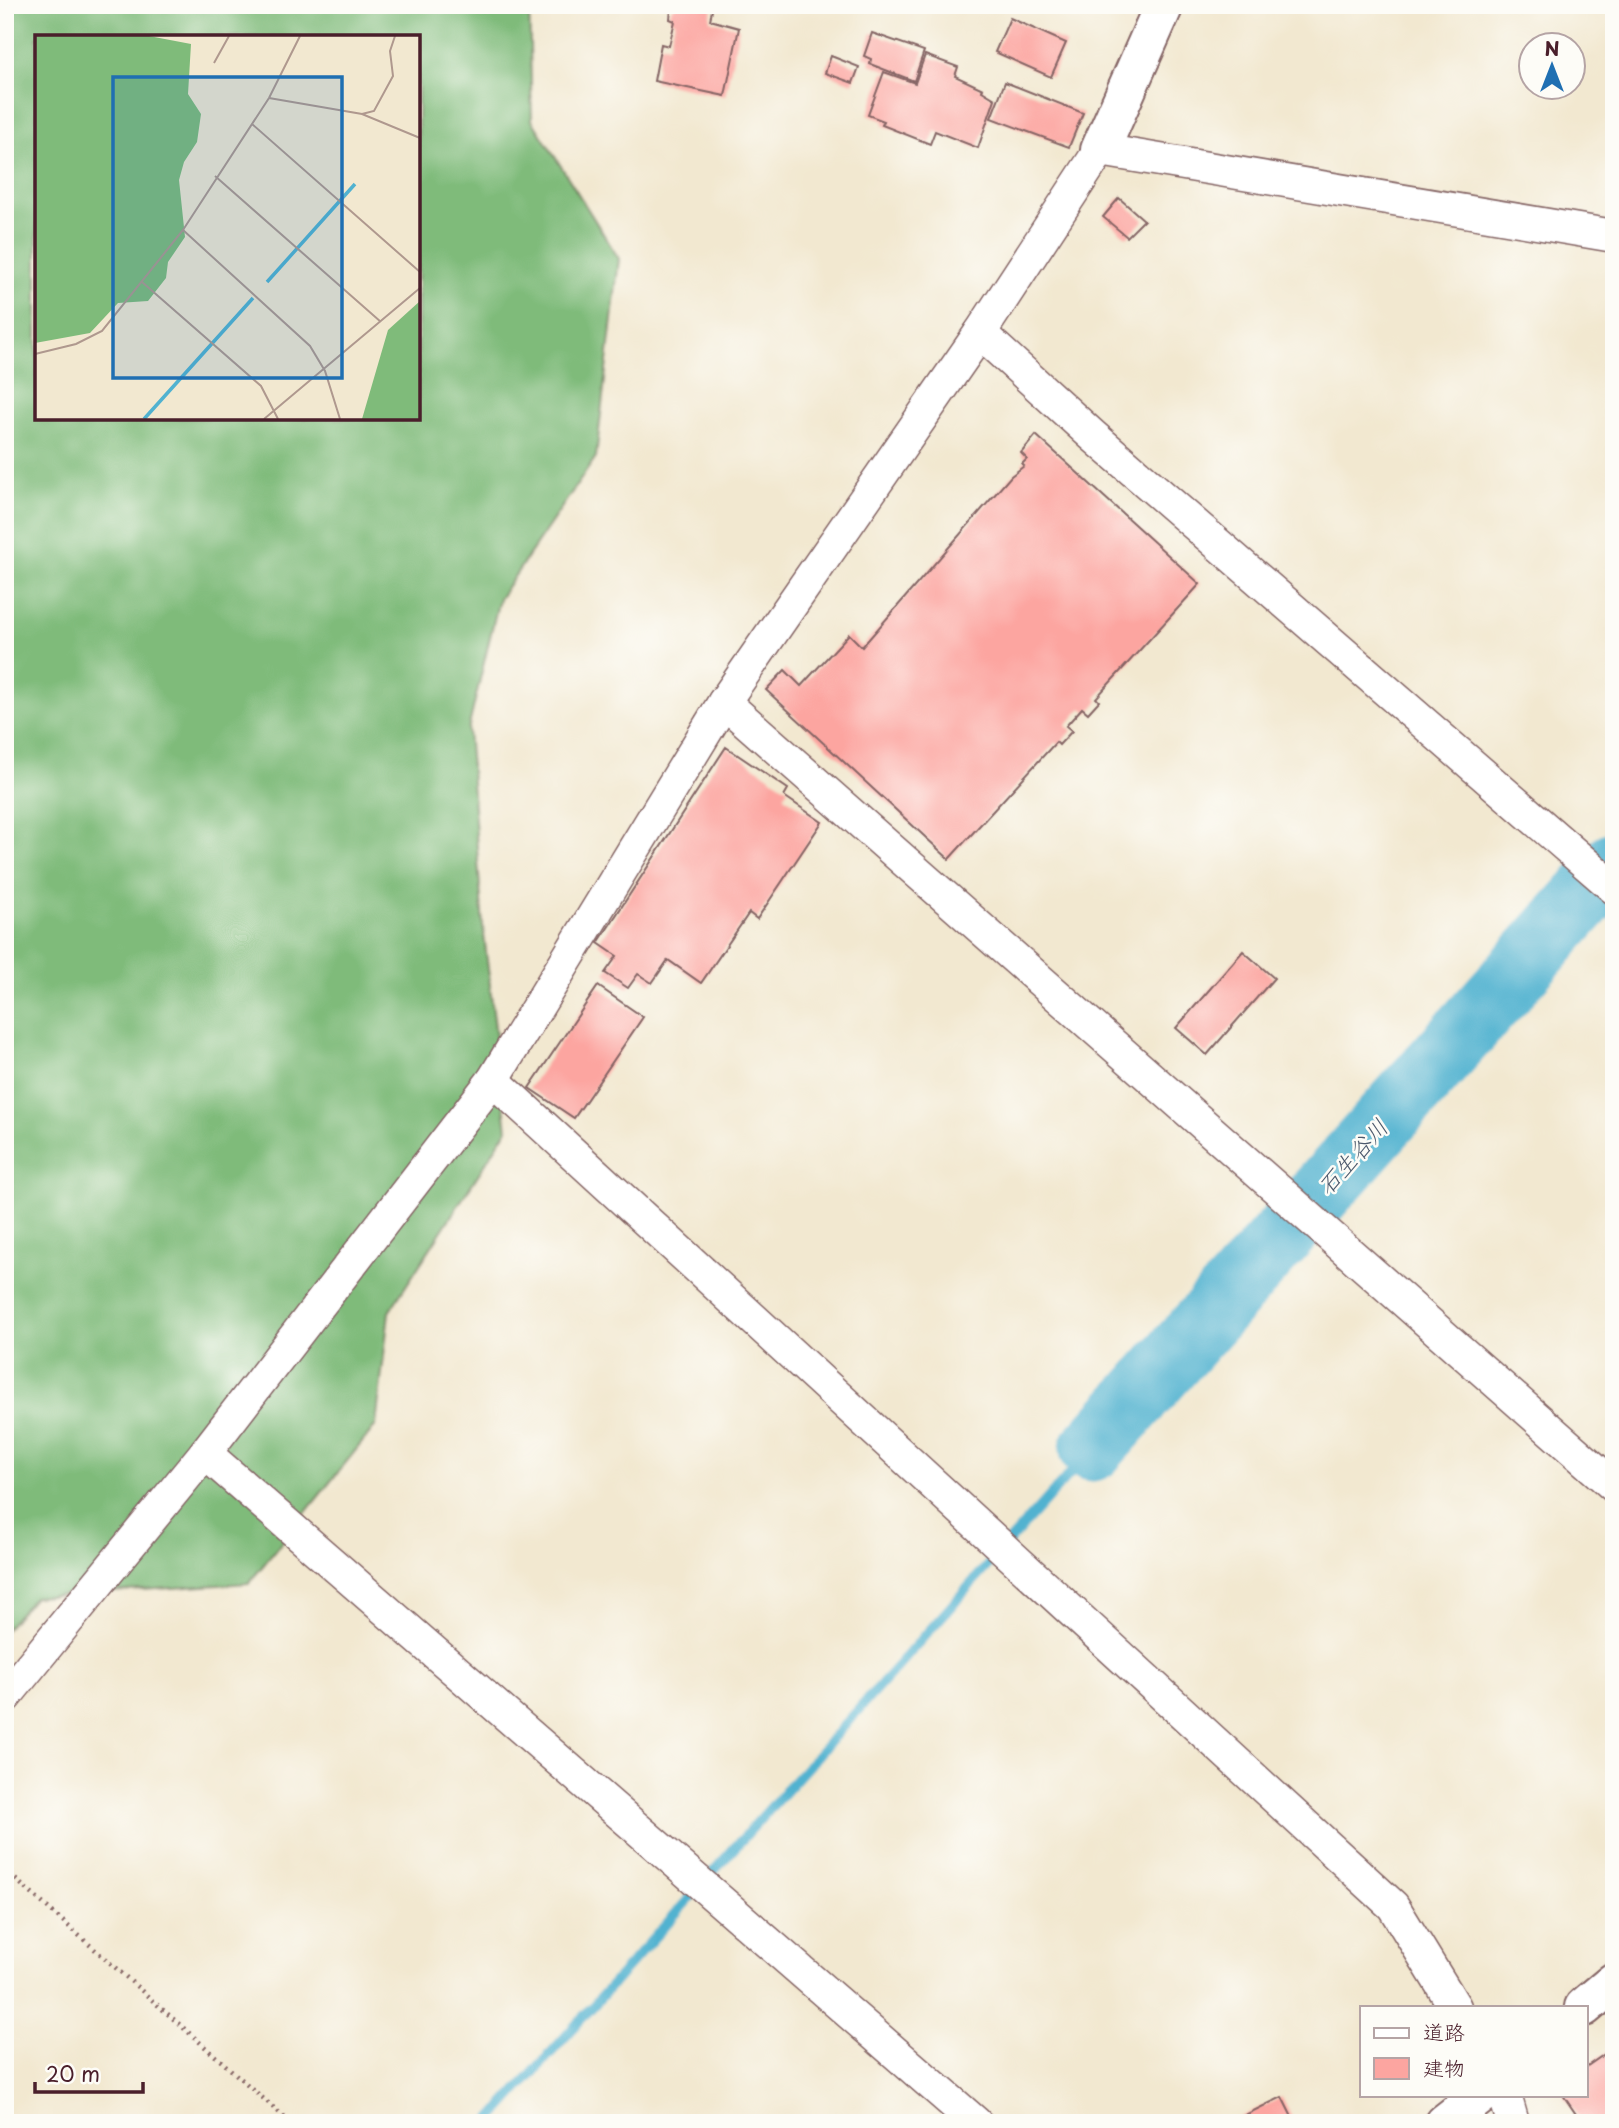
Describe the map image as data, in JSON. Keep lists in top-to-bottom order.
{
  "water": ["石生谷川"],
  "legend": ["道路", "建物"],
  "scale_bar": "20 m",
  "north": "top"
}
